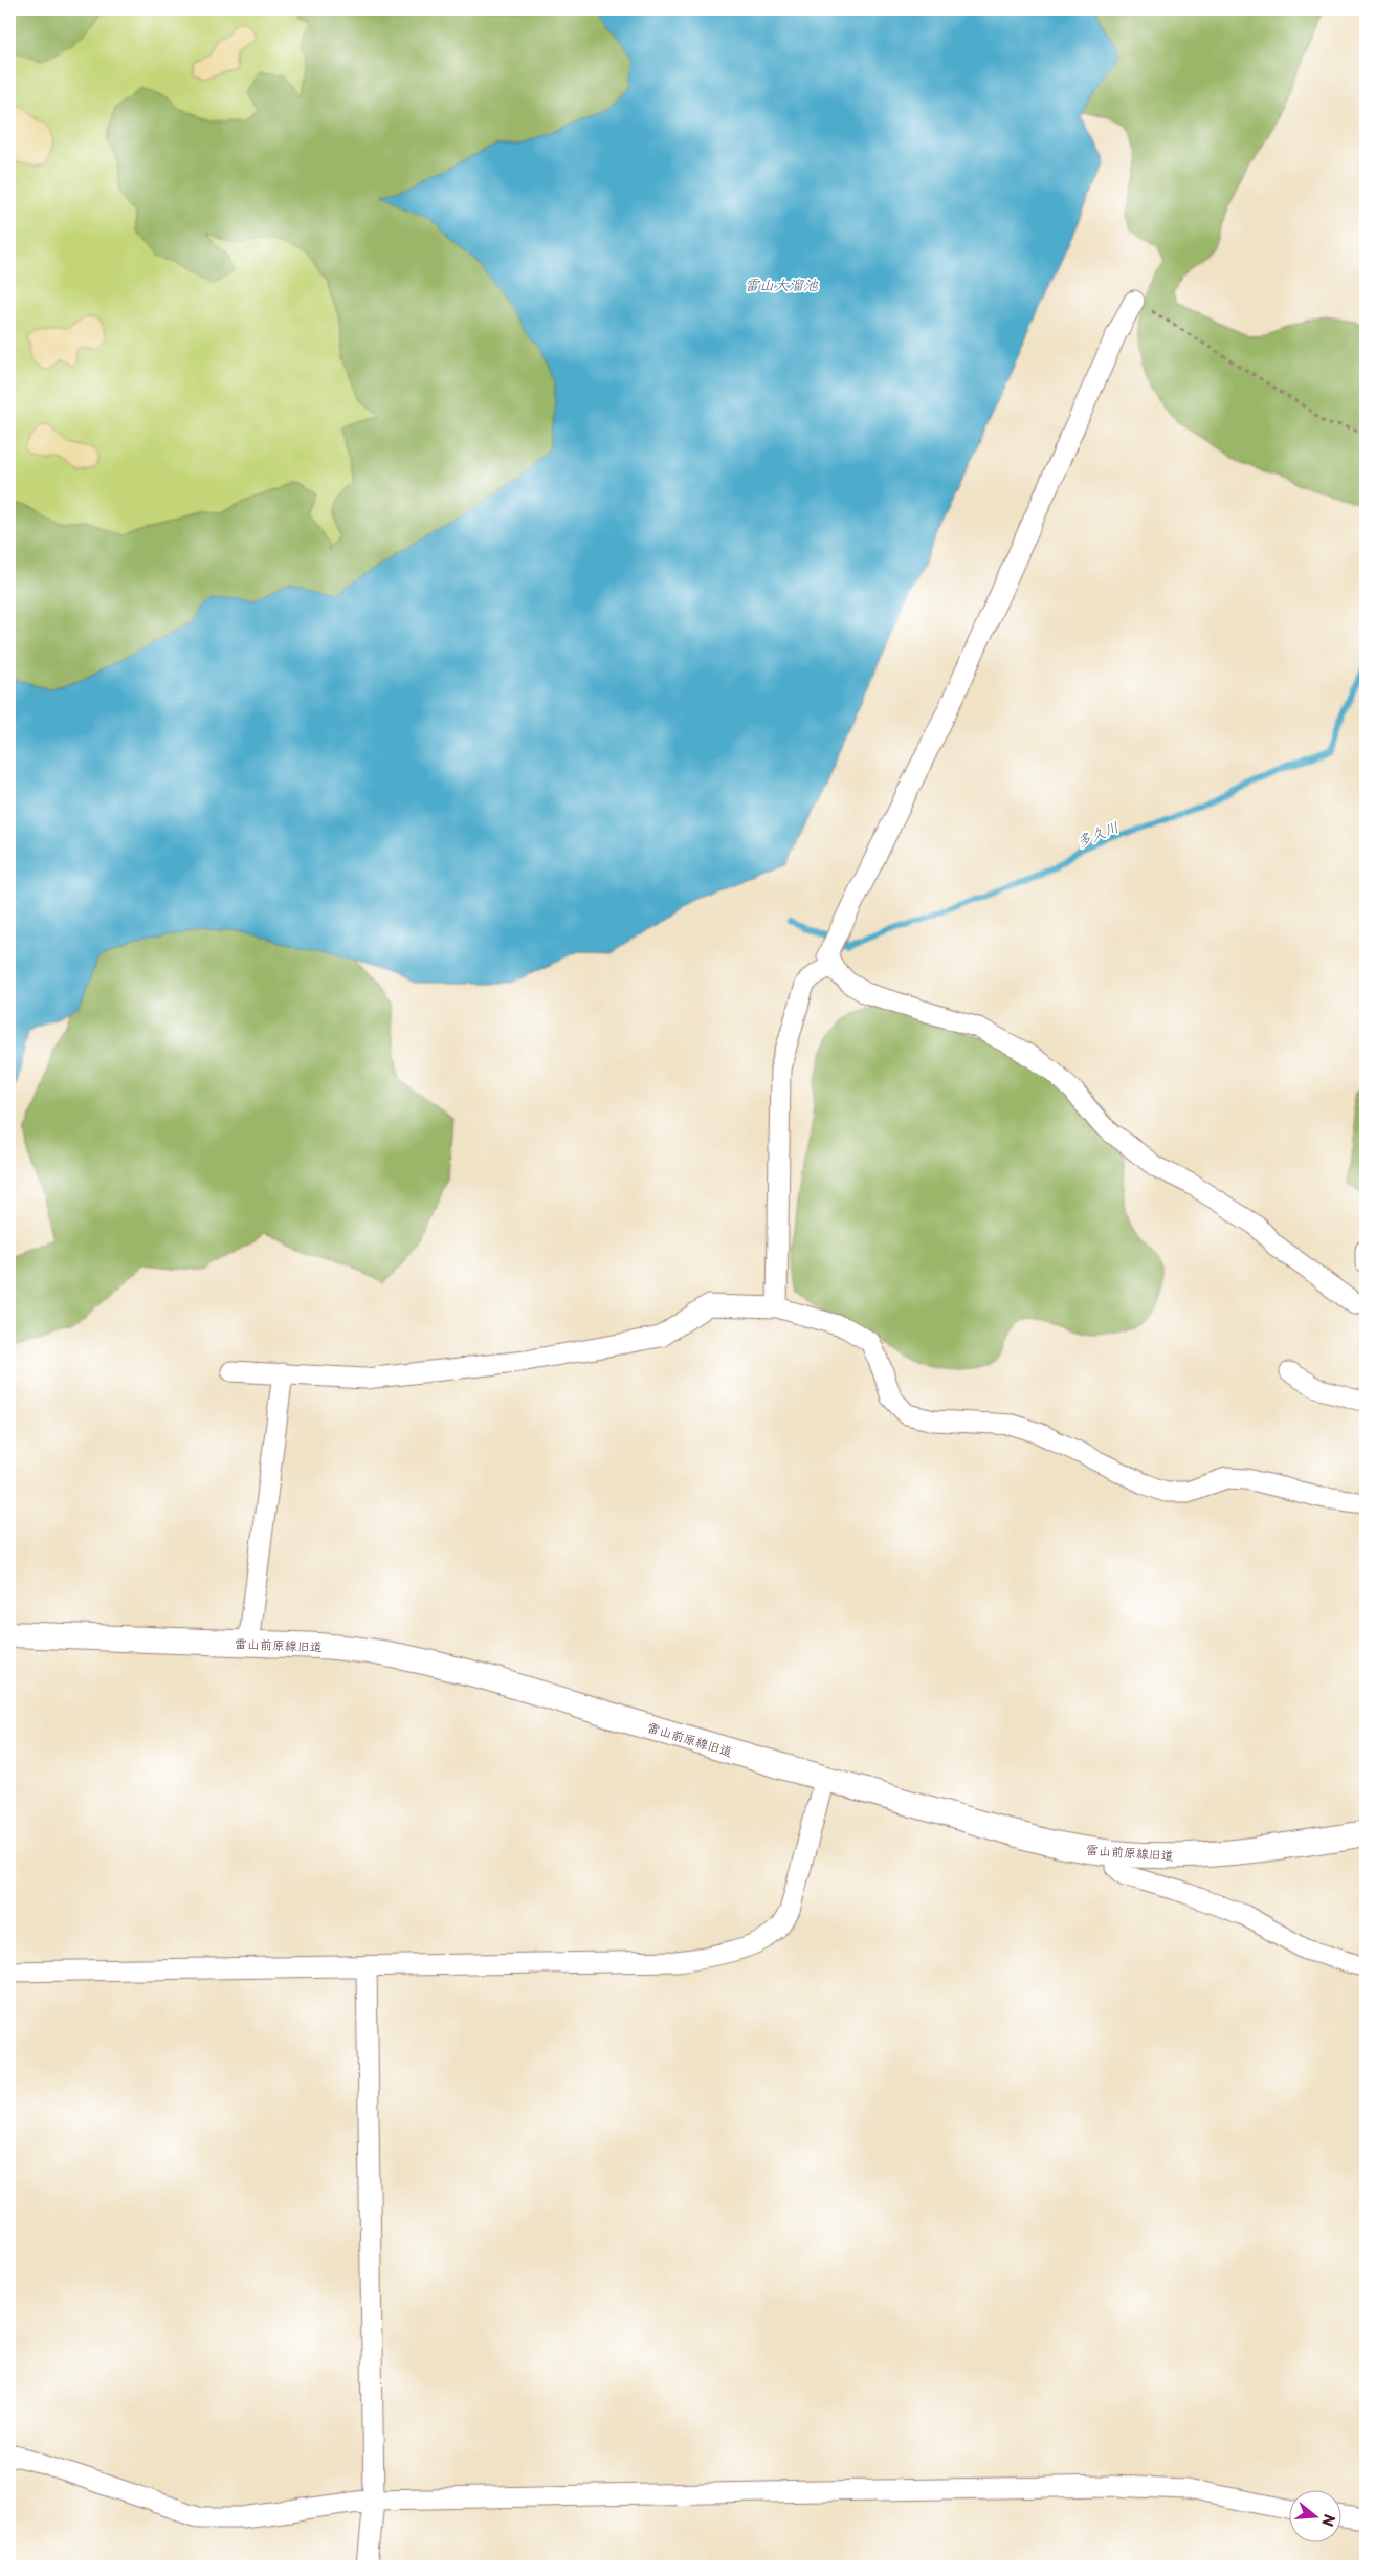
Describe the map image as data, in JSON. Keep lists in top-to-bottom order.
{
  "streets": {
    "street": ["雷山前原線旧道"]
  },
  "water": ["雷山大溜池", "多久川"],
  "north": "right"
}
